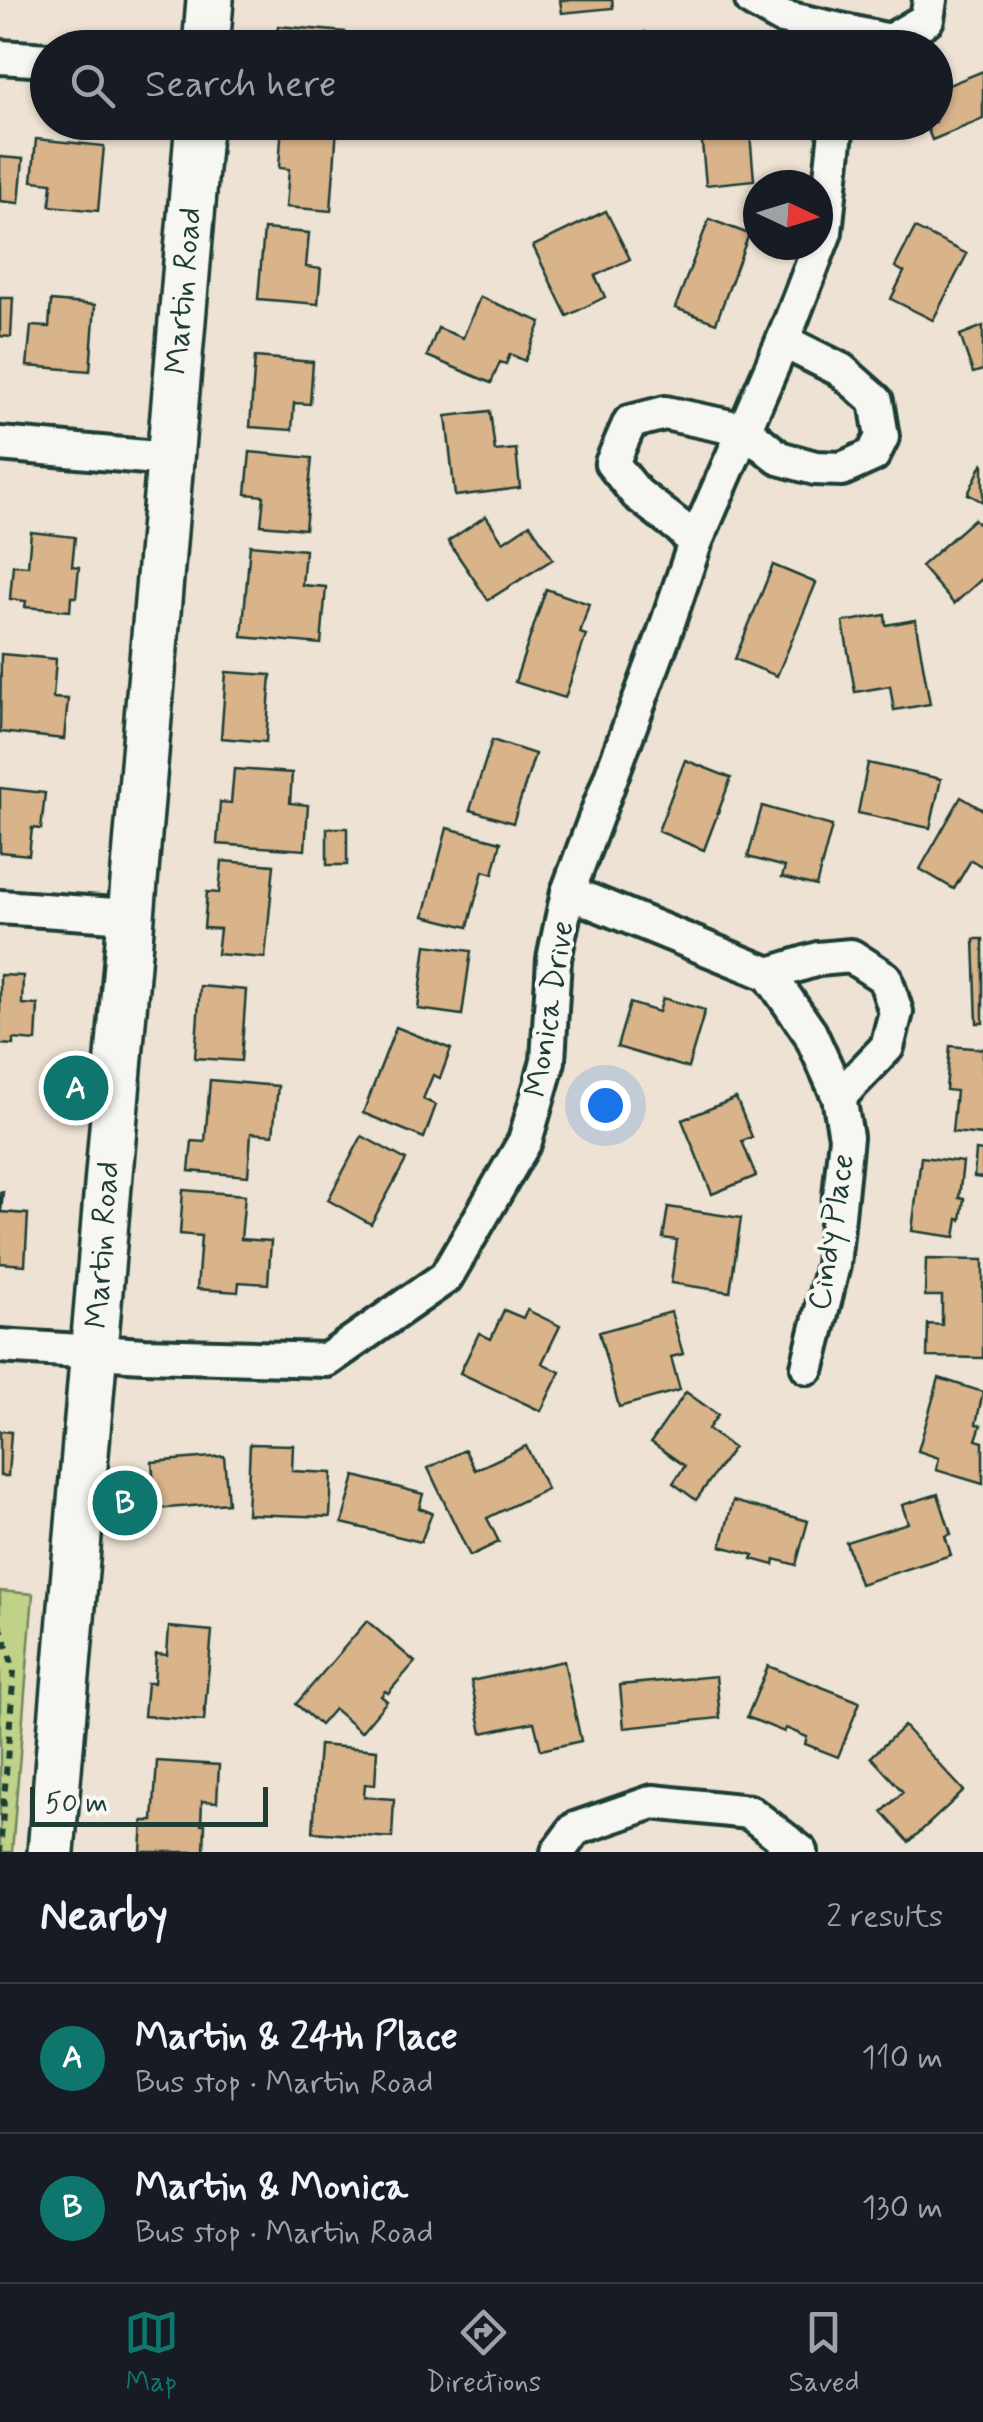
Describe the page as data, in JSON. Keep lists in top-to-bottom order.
{
  "streets": {
    "street": ["Martin Road", "Monica Drive", "Cindy Place"]
  },
  "crossings": [
    ["Martin Road", "Monica Drive"]
  ],
  "scale_bar": "50 m",
  "north": "right",
  "page": {
    "search": "Search here",
    "pins": ["A", "B"],
    "scale": "50 m",
    "heading": ["Nearby", "2 results"],
    "list": [
      {
        "mark": "A",
        "name": "Martin & 24th Place",
        "note": "Bus stop · Martin Road",
        "value": "110 m"
      },
      {
        "mark": "B",
        "name": "Martin & Monica",
        "note": "Bus stop · Martin Road",
        "value": "130 m"
      }
    ],
    "nav": ["Map", "Directions", "Saved"]
  }
}
